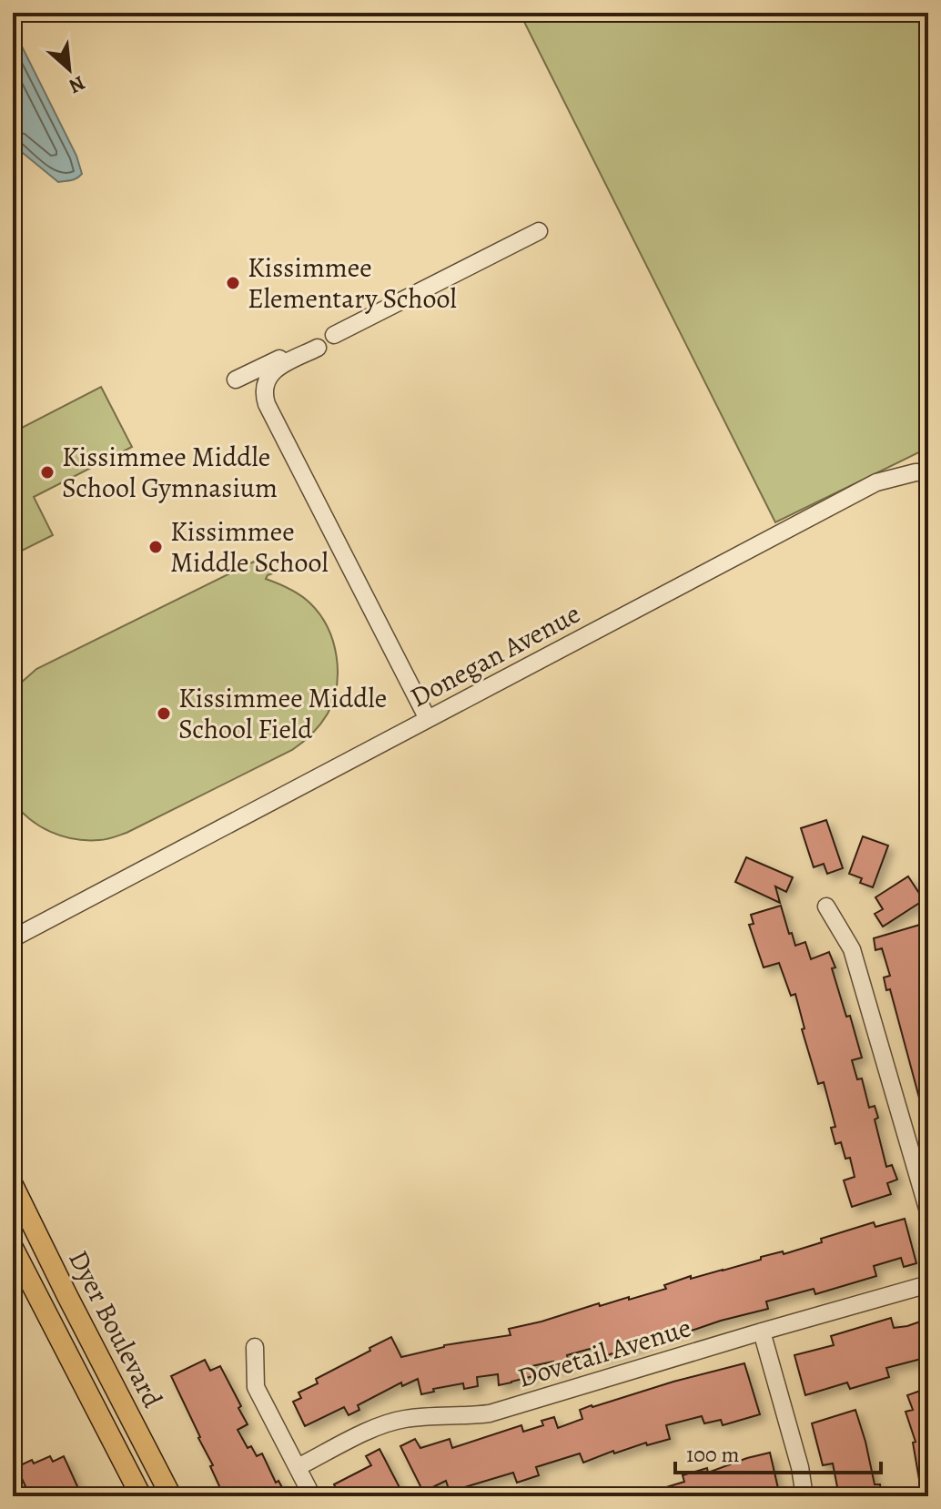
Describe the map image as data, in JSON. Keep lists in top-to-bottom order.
{
  "streets": {
    "main road": ["Dyer Boulevard"],
    "street": ["Donegan Avenue", "Dovetail Avenue"]
  },
  "places": [
    "Kissimmee Elementary School",
    "Kissimmee Middle School Gymnasium",
    "Kissimmee Middle School",
    "Kissimmee Middle School Field"
  ],
  "scale_bar": "100 m",
  "north": "bottom right"
}
